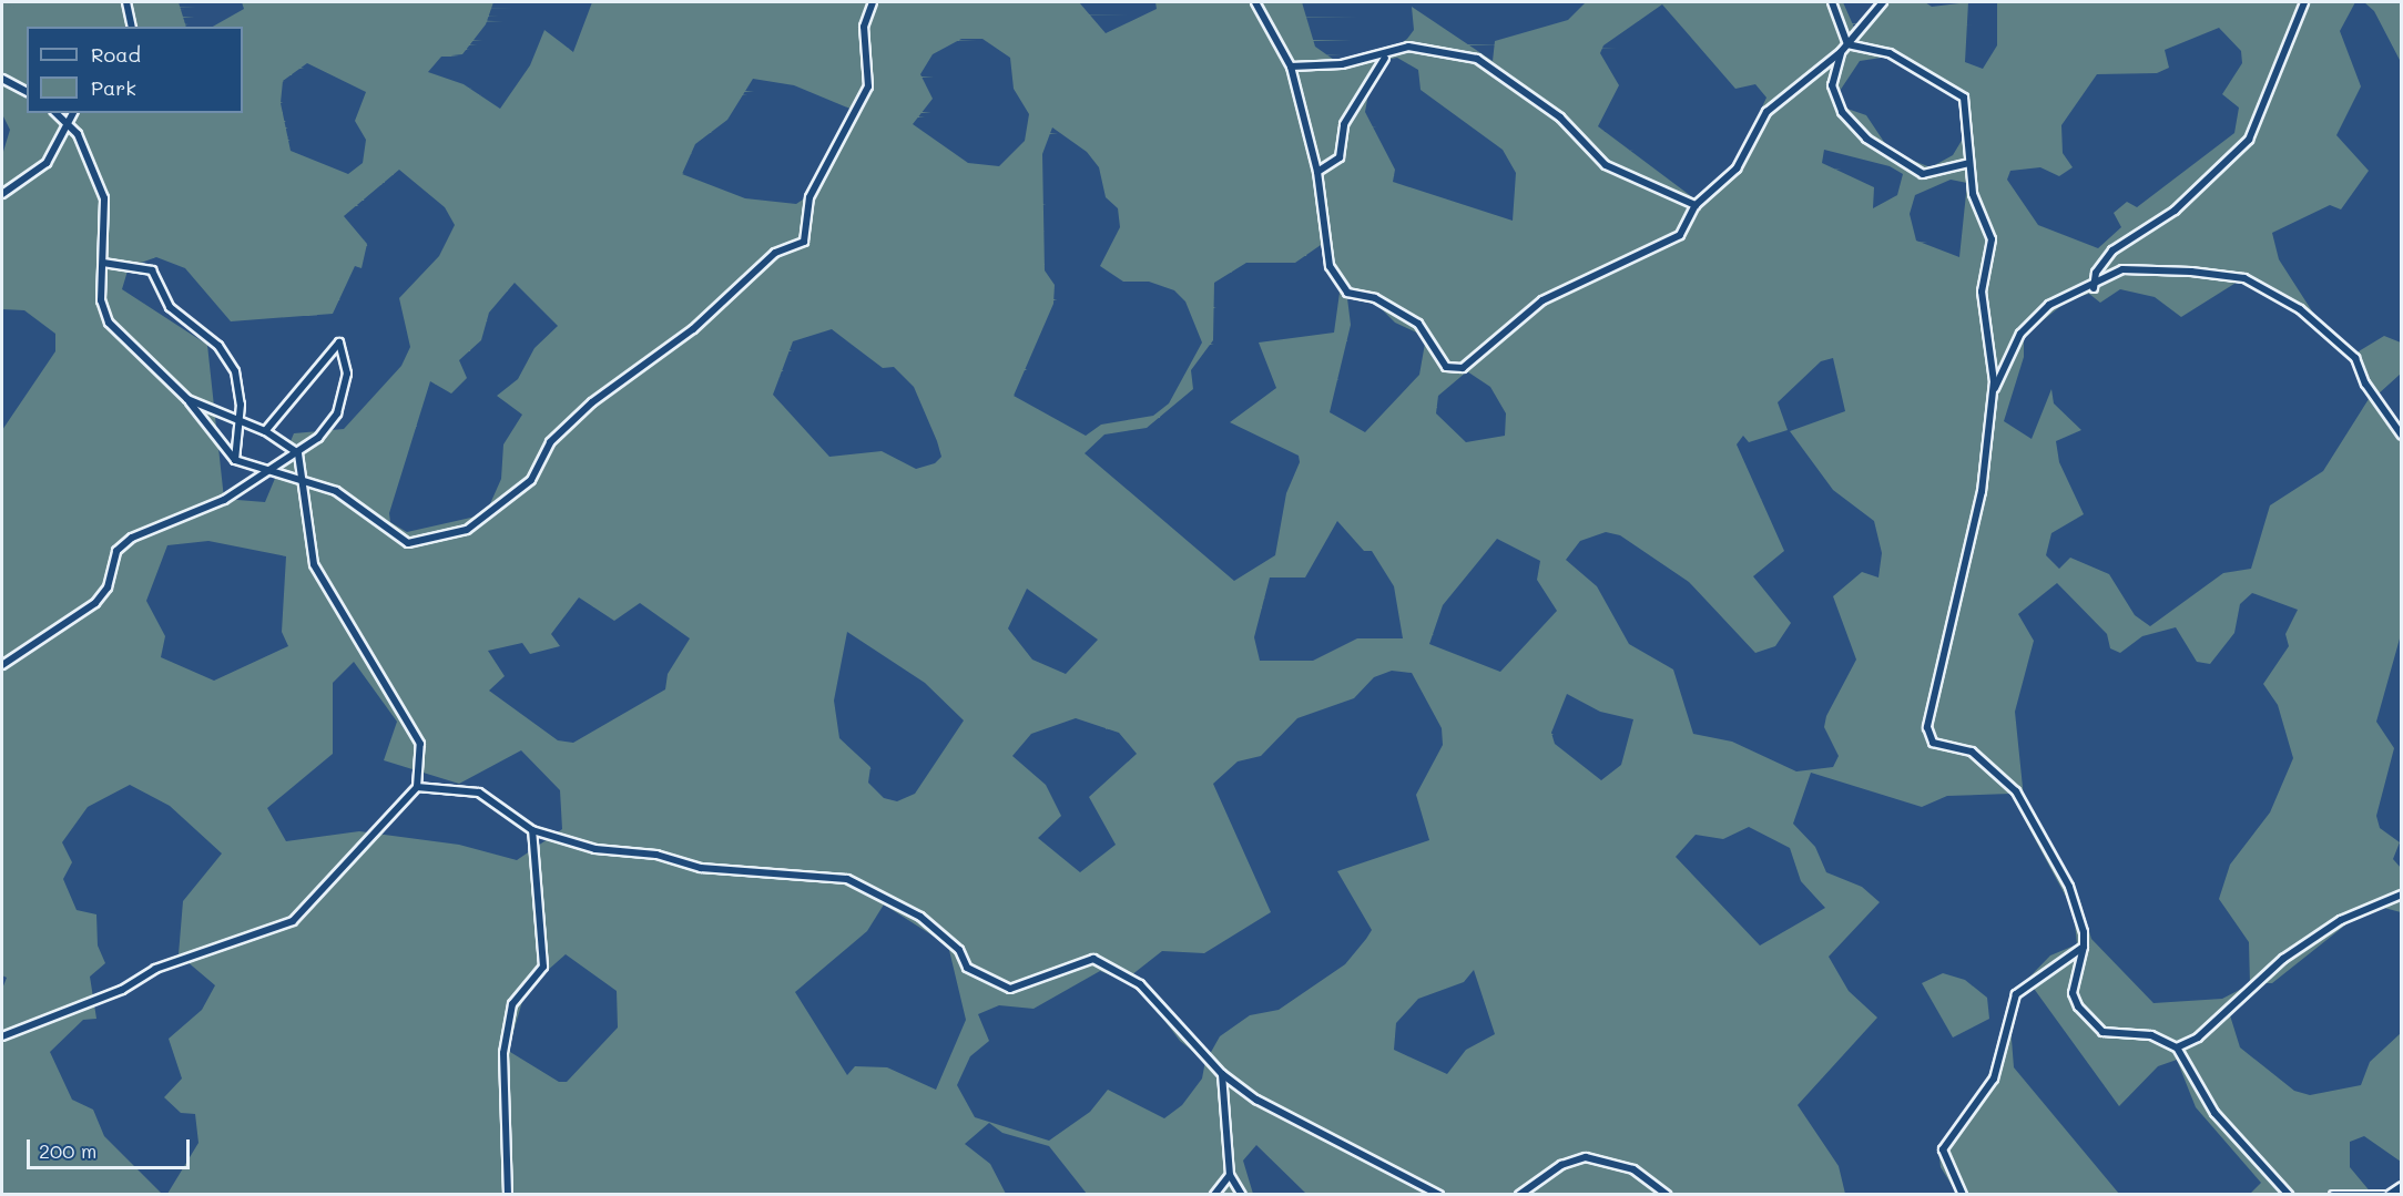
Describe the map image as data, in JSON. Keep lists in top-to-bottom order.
{
  "legend": ["Road", "Park"],
  "scale_bar": "200 m"
}
